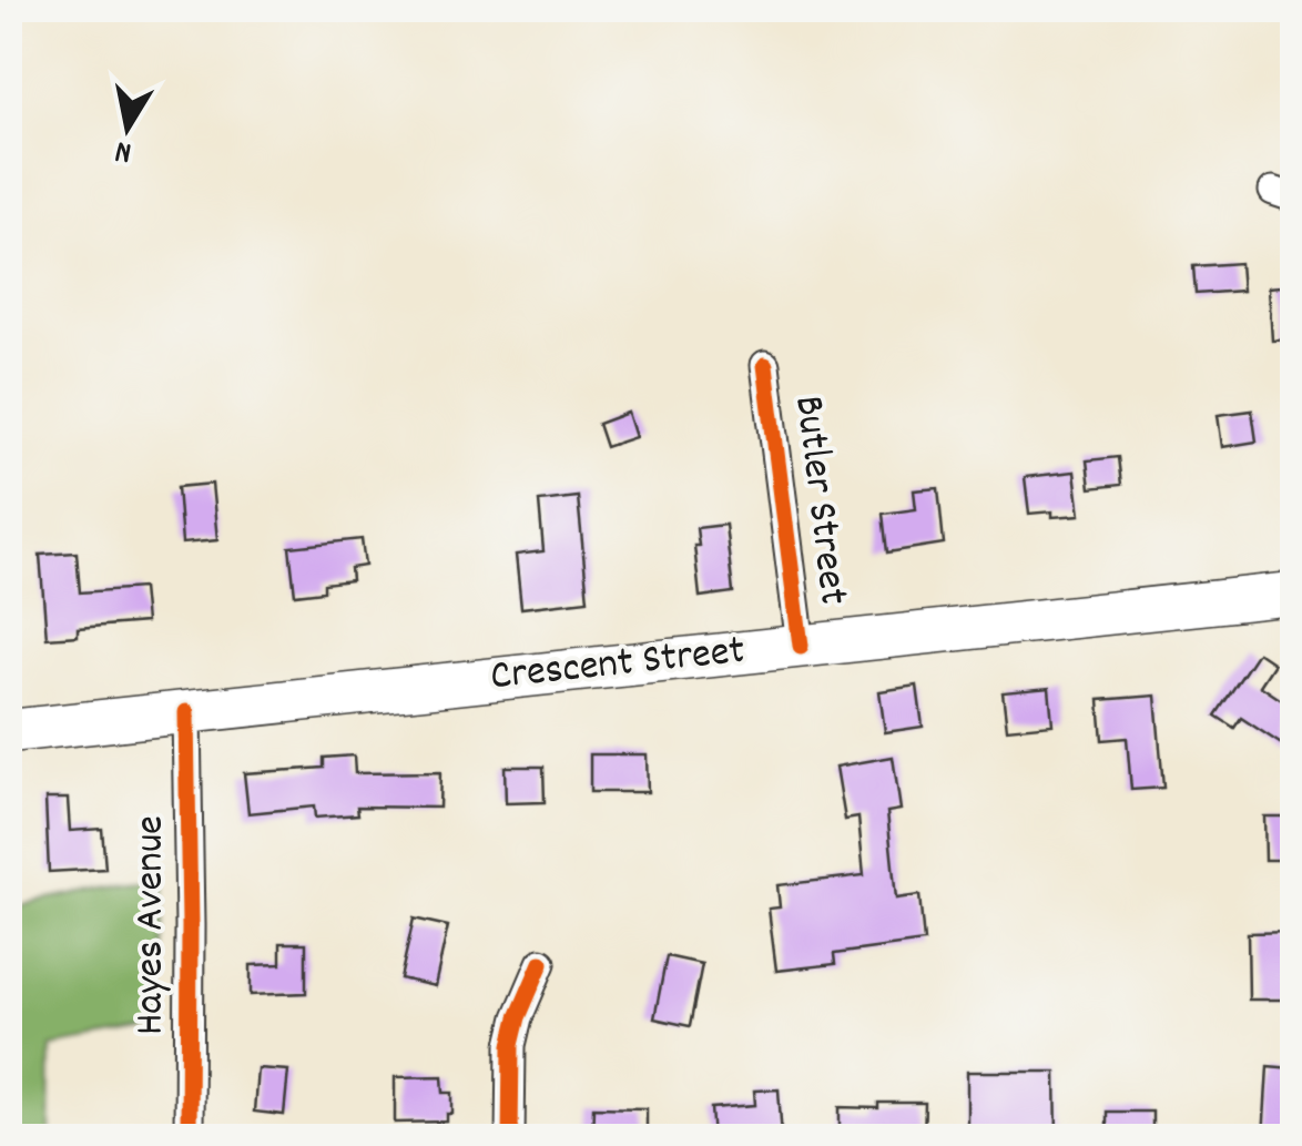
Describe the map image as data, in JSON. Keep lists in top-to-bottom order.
{
  "streets": {
    "main road": ["Crescent Street"],
    "street": ["Butler Street", "Hayes Avenue"]
  },
  "crossings": [
    ["Butler Street", "Crescent Street"],
    ["Crescent Street", "Hayes Avenue"]
  ],
  "north": "bottom"
}
